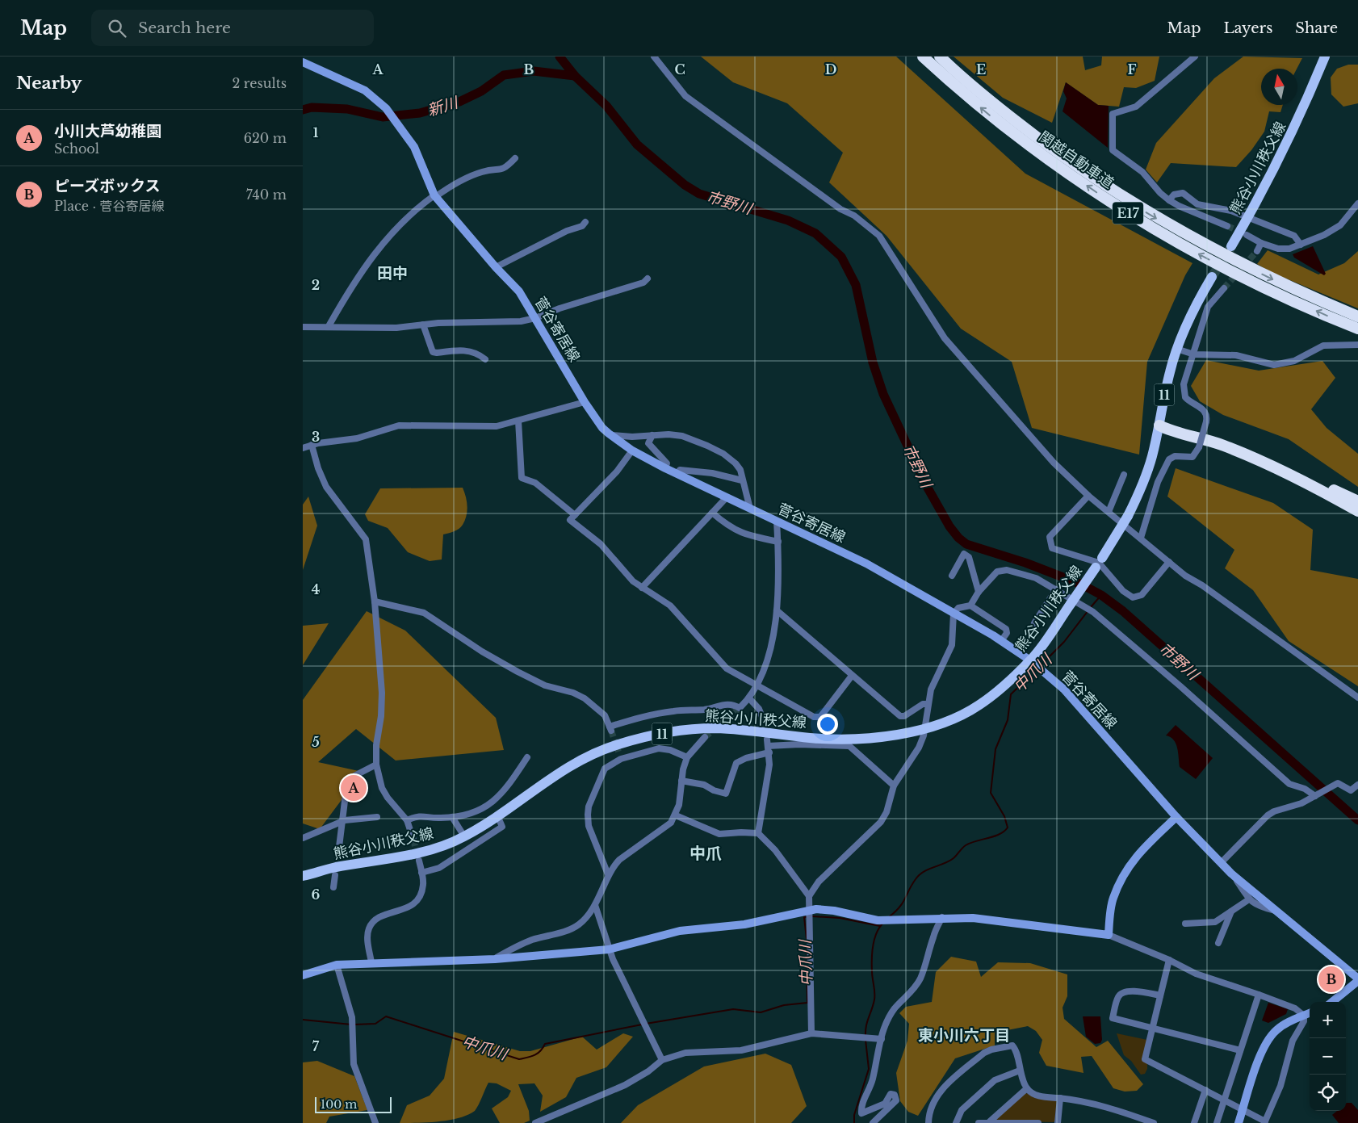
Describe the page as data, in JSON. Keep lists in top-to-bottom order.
{
  "streets": {
    "highway": ["関越自動車道", "E17"],
    "main road": ["熊谷小川秩父線", "菅谷寄居線", "11"]
  },
  "crossings": [
    ["熊谷小川秩父線", "菅谷寄居線"]
  ],
  "districts": ["田中", "中爪", "東小川六丁目"],
  "water": ["新川", "市野川", "中爪川"],
  "scale_bar": "100 m",
  "north": "top",
  "page": {
    "header": "Map",
    "search": "Search here",
    "nav": ["Map", "Layers", "Share"],
    "heading": ["Nearby", "2 results"],
    "list": [
      {
        "mark": "A",
        "name": "小川大芦幼稚園",
        "note": "School",
        "value": "620 m"
      },
      {
        "mark": "B",
        "name": "ピーズボックス",
        "note": "Place · 菅谷寄居線",
        "value": "740 m"
      }
    ],
    "pins": ["A", "B"],
    "map_buttons": ["+", "−"],
    "scale": "100 m"
  },
  "grid": {
    "columns": [
      "A",
      "B",
      "C",
      "D",
      "E",
      "F"
    ],
    "rows": [
      "1",
      "2",
      "3",
      "4",
      "5",
      "6",
      "7"
    ]
  }
}
